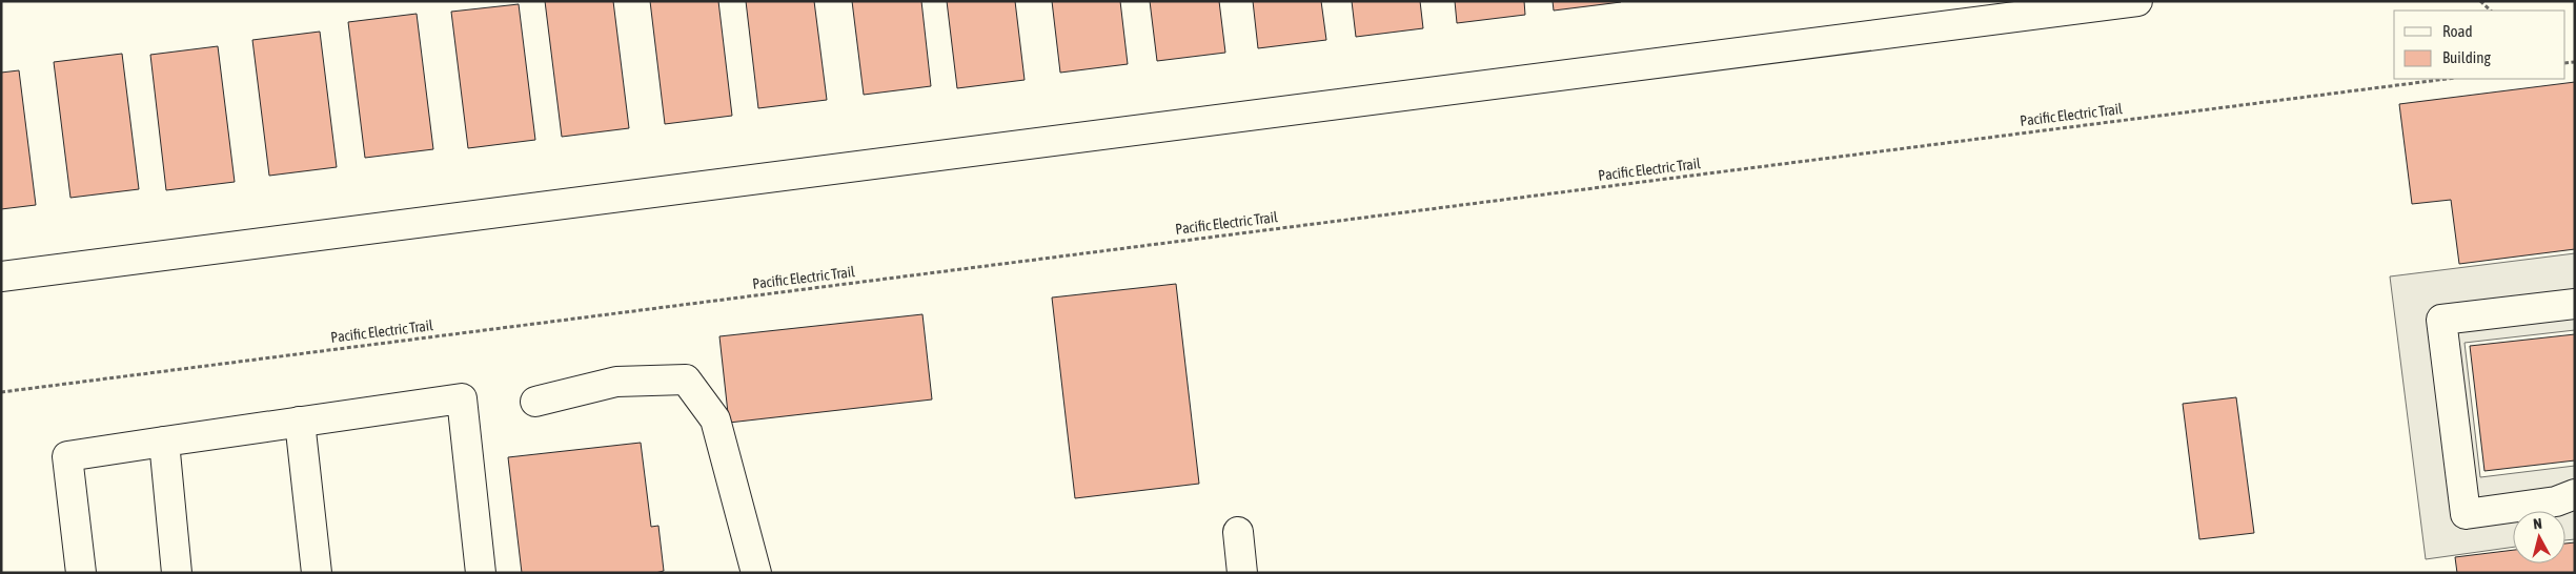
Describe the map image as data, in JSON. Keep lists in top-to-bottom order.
{
  "streets": {
    "path": ["Pacific Electric Trail"]
  },
  "legend": ["Road", "Building"],
  "north": "top"
}
